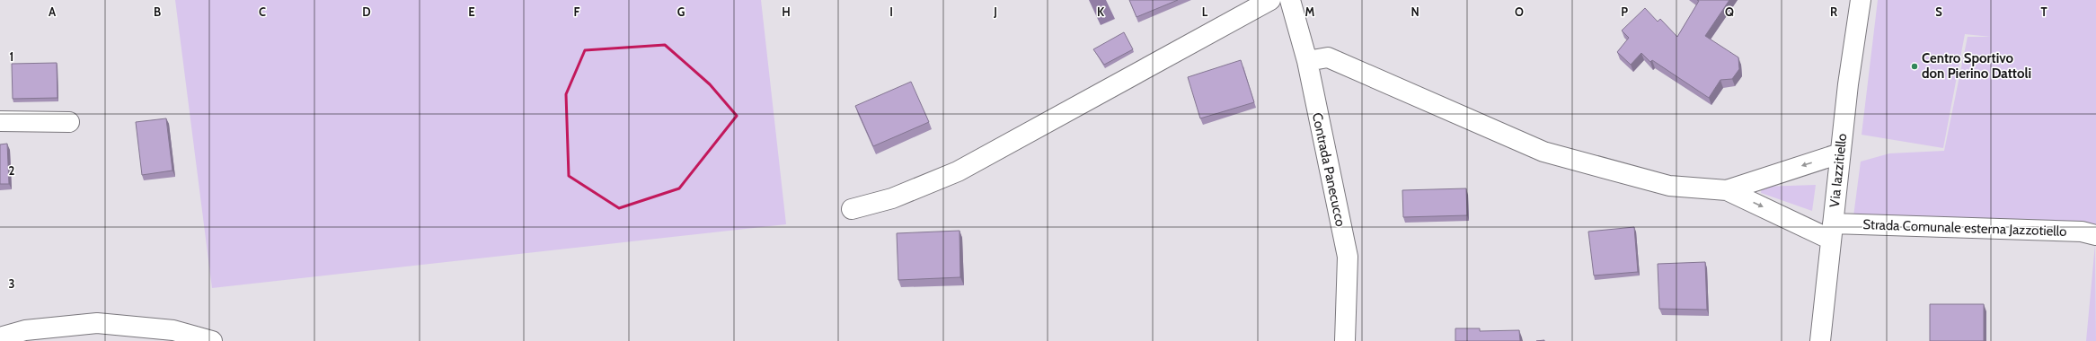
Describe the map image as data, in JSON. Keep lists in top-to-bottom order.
{
  "streets": {
    "street": ["Contrada Panecucco", "Via Iazzitiello", "Strada Comunale esterna Jazzotiello"]
  },
  "crossings": [
    ["Via Iazzitiello", "Strada Comunale esterna Jazzotiello"]
  ],
  "places": ["Centro Sportivo don Pierino Dattoli"],
  "grid": {
    "columns": [
      "A",
      "B",
      "C",
      "D",
      "E",
      "F",
      "G",
      "H",
      "I",
      "J",
      "K",
      "L",
      "M",
      "N",
      "O",
      "P",
      "Q",
      "R",
      "S",
      "T"
    ],
    "rows": ["1", "2", "3"]
  }
}
